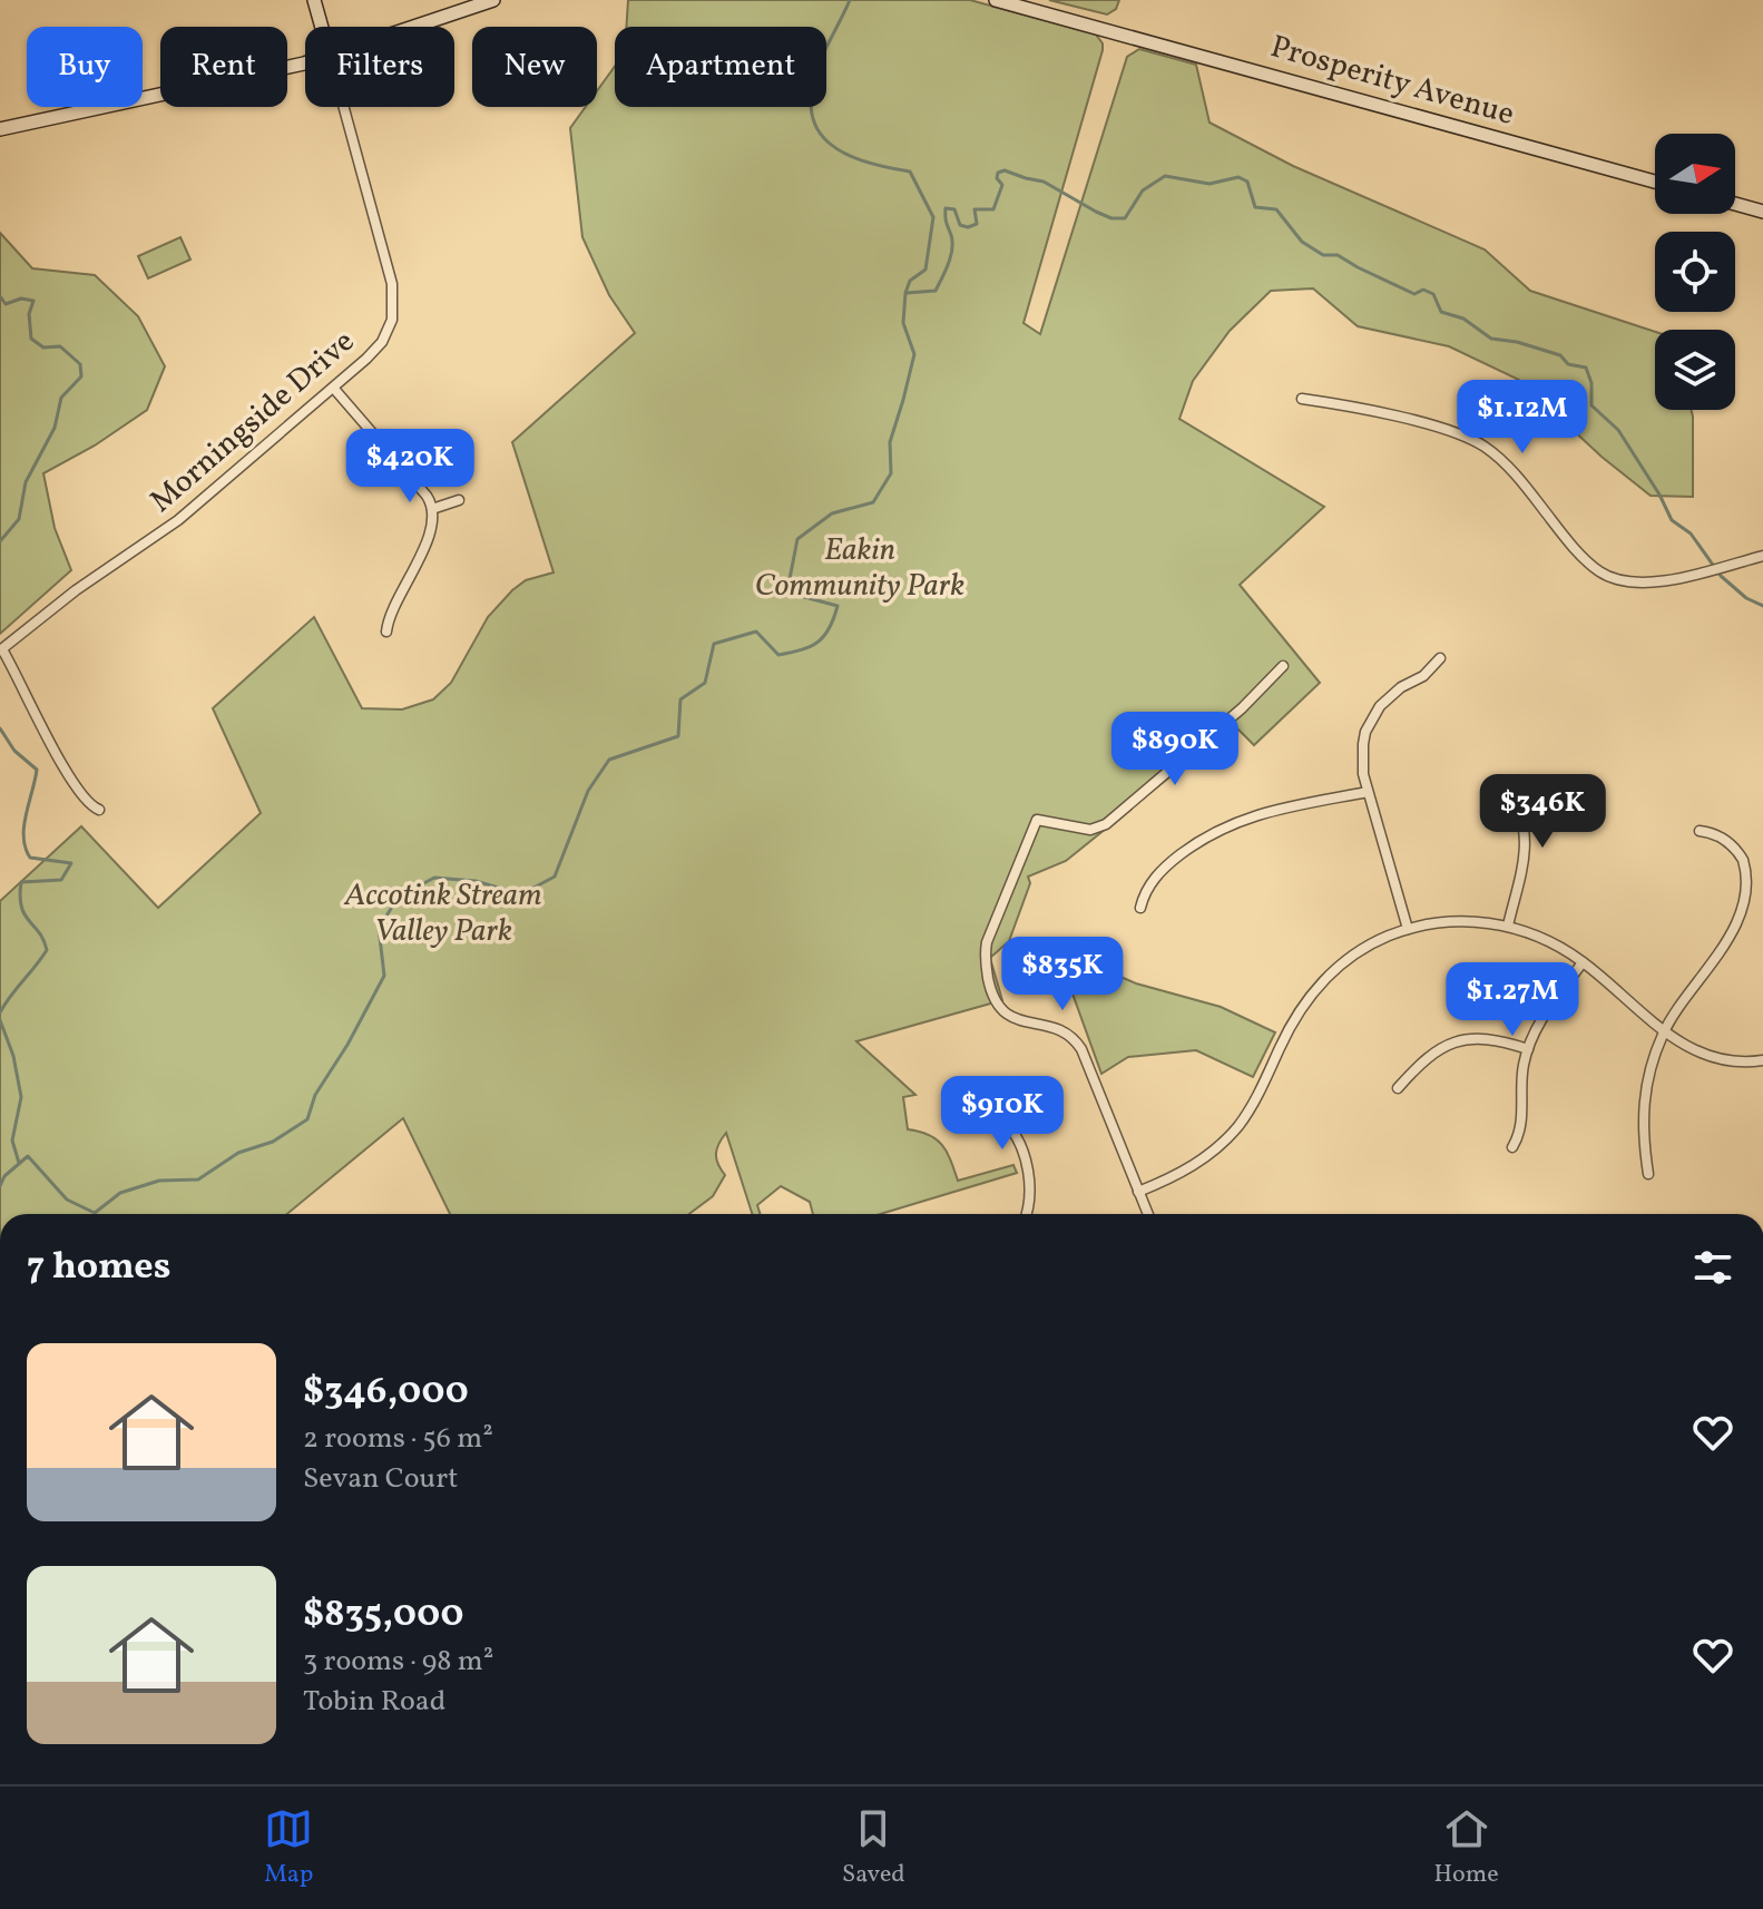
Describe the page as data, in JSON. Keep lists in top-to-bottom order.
{
  "streets": {
    "main road": ["Prosperity Avenue"],
    "street": ["Morningside Drive"]
  },
  "parks": ["Eakin Community Park", "Accotink Stream Valley Park"],
  "north": "right",
  "page": {
    "chip": [
      "Buy",
      "Rent",
      "Filters",
      "New",
      "Apartment"
    ],
    "price": [
      "$1.12M",
      "$420K",
      "$890K",
      "$346K",
      "$835K",
      "$1.27M",
      "$910K"
    ],
    "heading": "7 homes",
    "list": [
      {
        "name": "$346,000",
        "note": "2 rooms · 56 m² · Sevan Court"
      },
      {
        "name": "$835,000",
        "note": "3 rooms · 98 m² · Tobin Road"
      }
    ],
    "tabs": ["Map", "Saved", "Home"]
  }
}
